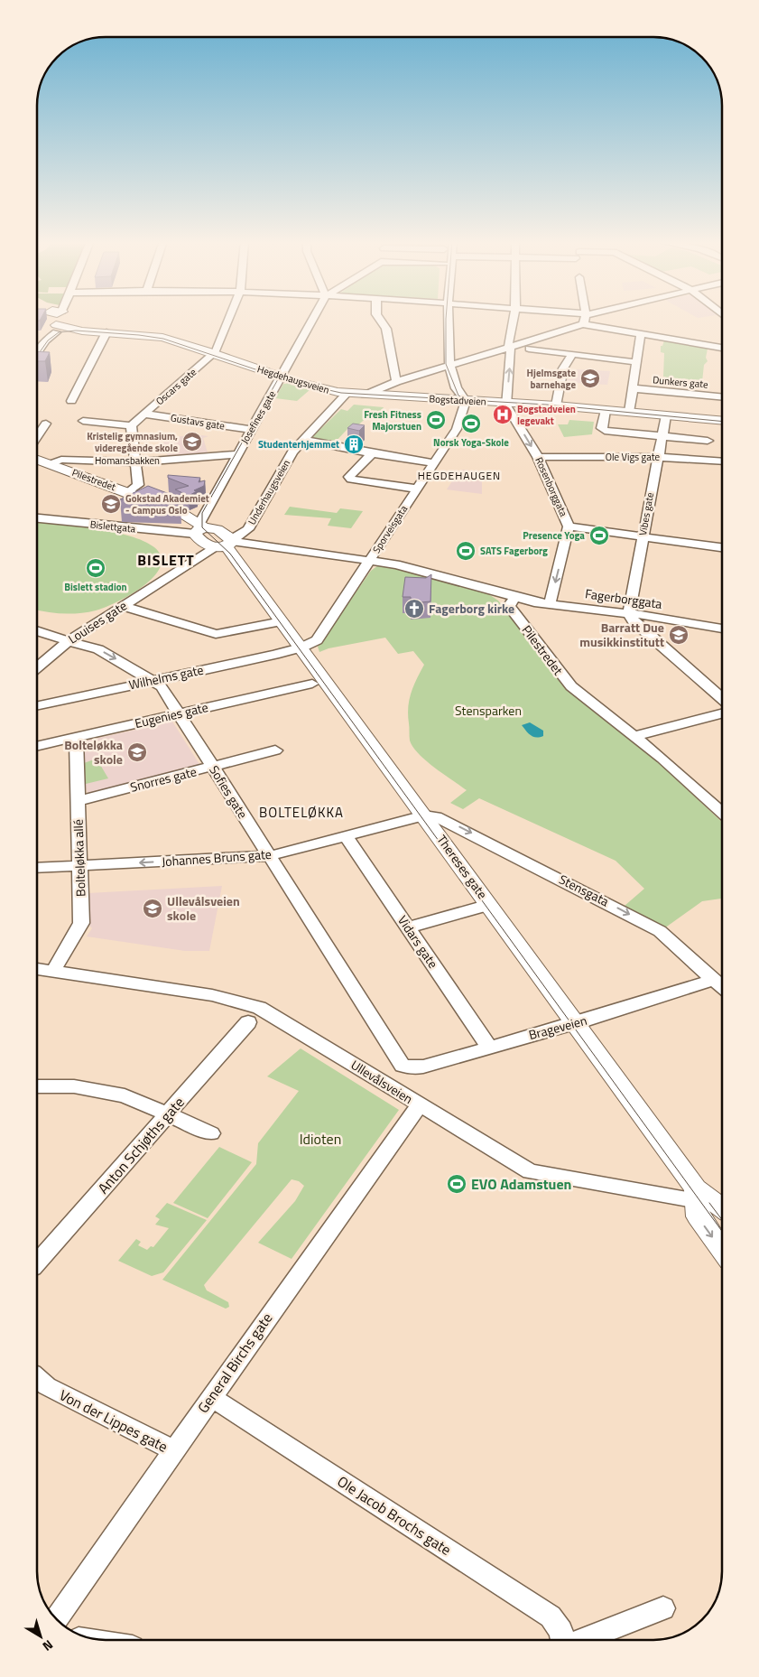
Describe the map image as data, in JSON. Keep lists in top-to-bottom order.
{
  "streets": {
    "main road": [
      "Hegdehaugsveien",
      "Bogstadveien",
      "Pilestredet",
      "Thereses gate"
    ],
    "street": [
      "Dunkers gate",
      "Oscars gate",
      "Josefines gate",
      "Gustavs gate",
      "Ole Vigs gate",
      "Homansbakken",
      "Rosenborggata",
      "Underhaugsveien",
      "Vibes gate",
      "Bislettgata",
      "Sporveisgata",
      "Fagerborggata",
      "Louises gate",
      "Wilhelms gate",
      "Eugenies gate",
      "Snorres gate",
      "Sofies gate",
      "Bolteløkka allé",
      "Johannes Bruns gate",
      "Stensgata",
      "Vidars gate",
      "Brageveien",
      "Ullevålsveien",
      "Anton Schjøths gate",
      "General Birchs gate",
      "Von der Lippes gate",
      "Ole Jacob Brochs gate"
    ]
  },
  "crossings": [
    ["Hegdehaugsveien", "Oscars gate"],
    ["Hegdehaugsveien", "Bogstadveien"],
    ["Hegdehaugsveien", "Josefines gate"],
    ["Hegdehaugsveien", "Underhaugsveien"],
    ["Oscars gate", "Gustavs gate"],
    ["Bogstadveien", "Rosenborggata"],
    ["Bogstadveien", "Underhaugsveien"],
    ["Bogstadveien", "Vibes gate"],
    ["Bogstadveien", "Sporveisgata"],
    ["Josefines gate", "Gustavs gate"],
    ["Josefines gate", "Homansbakken"],
    ["Josefines gate", "Pilestredet"],
    ["Josefines gate", "Bislettgata"],
    ["Ole Vigs gate", "Rosenborggata"],
    ["Ole Vigs gate", "Vibes gate"],
    ["Homansbakken", "Pilestredet"],
    ["Pilestredet", "Bislettgata"],
    ["Pilestredet", "Fagerborggata"],
    ["Rosenborggata", "Fagerborggata"],
    ["Underhaugsveien", "Louises gate"],
    ["Underhaugsveien", "Thereses gate"],
    ["Vibes gate", "Fagerborggata"],
    ["Sporveisgata", "Wilhelms gate"],
    ["Sporveisgata", "Thereses gate"],
    ["Louises gate", "Sofies gate"],
    ["Louises gate", "Thereses gate"],
    ["Wilhelms gate", "Sofies gate"],
    ["Wilhelms gate", "Thereses gate"],
    ["Eugenies gate", "Sofies gate"],
    ["Eugenies gate", "Bolteløkka allé"],
    ["Snorres gate", "Sofies gate"],
    ["Snorres gate", "Bolteløkka allé"],
    ["Sofies gate", "Johannes Bruns gate"],
    ["Sofies gate", "Brageveien"],
    ["Bolteløkka allé", "Johannes Bruns gate"],
    ["Bolteløkka allé", "Ullevålsveien"],
    ["Johannes Bruns gate", "Thereses gate"],
    ["Johannes Bruns gate", "Stensgata"],
    ["Johannes Bruns gate", "Vidars gate"],
    ["Thereses gate", "Stensgata"],
    ["Thereses gate", "Brageveien"],
    ["Thereses gate", "Ullevålsveien"],
    ["Stensgata", "Brageveien"],
    ["Vidars gate", "Brageveien"],
    ["Ullevålsveien", "General Birchs gate"],
    ["General Birchs gate", "Von der Lippes gate"],
    ["General Birchs gate", "Ole Jacob Brochs gate"]
  ],
  "one_way": ["Johannes Bruns gate", "Stensgata"],
  "districts": ["HEGDEHAUGEN", "BISLETT", "BOLTELØKKA"],
  "parks": ["Stensparken", "Idioten"],
  "places": {
    "school or university": [
      "Hjelmsgate barnehage",
      "Kristelig gymnasium, videregående skole",
      "Gokstad Akademiet - Campus Oslo",
      "Barratt Due musikkinstitutt",
      "Bolteløkka skole",
      "Ullevålsveien skole"
    ],
    "hospital": ["Bogstadveien legevakt"],
    "sports": [
      "Fresh Fitness Majorstuen",
      "Norsk Yoga-Skole",
      "Presence Yoga",
      "SATS Fagerborg",
      "Bislett stadion",
      "EVO Adamstuen"
    ],
    "building": ["Studenterhjemmet"],
    "church": ["Fagerborg kirke"]
  },
  "north": "bottom right"
}
